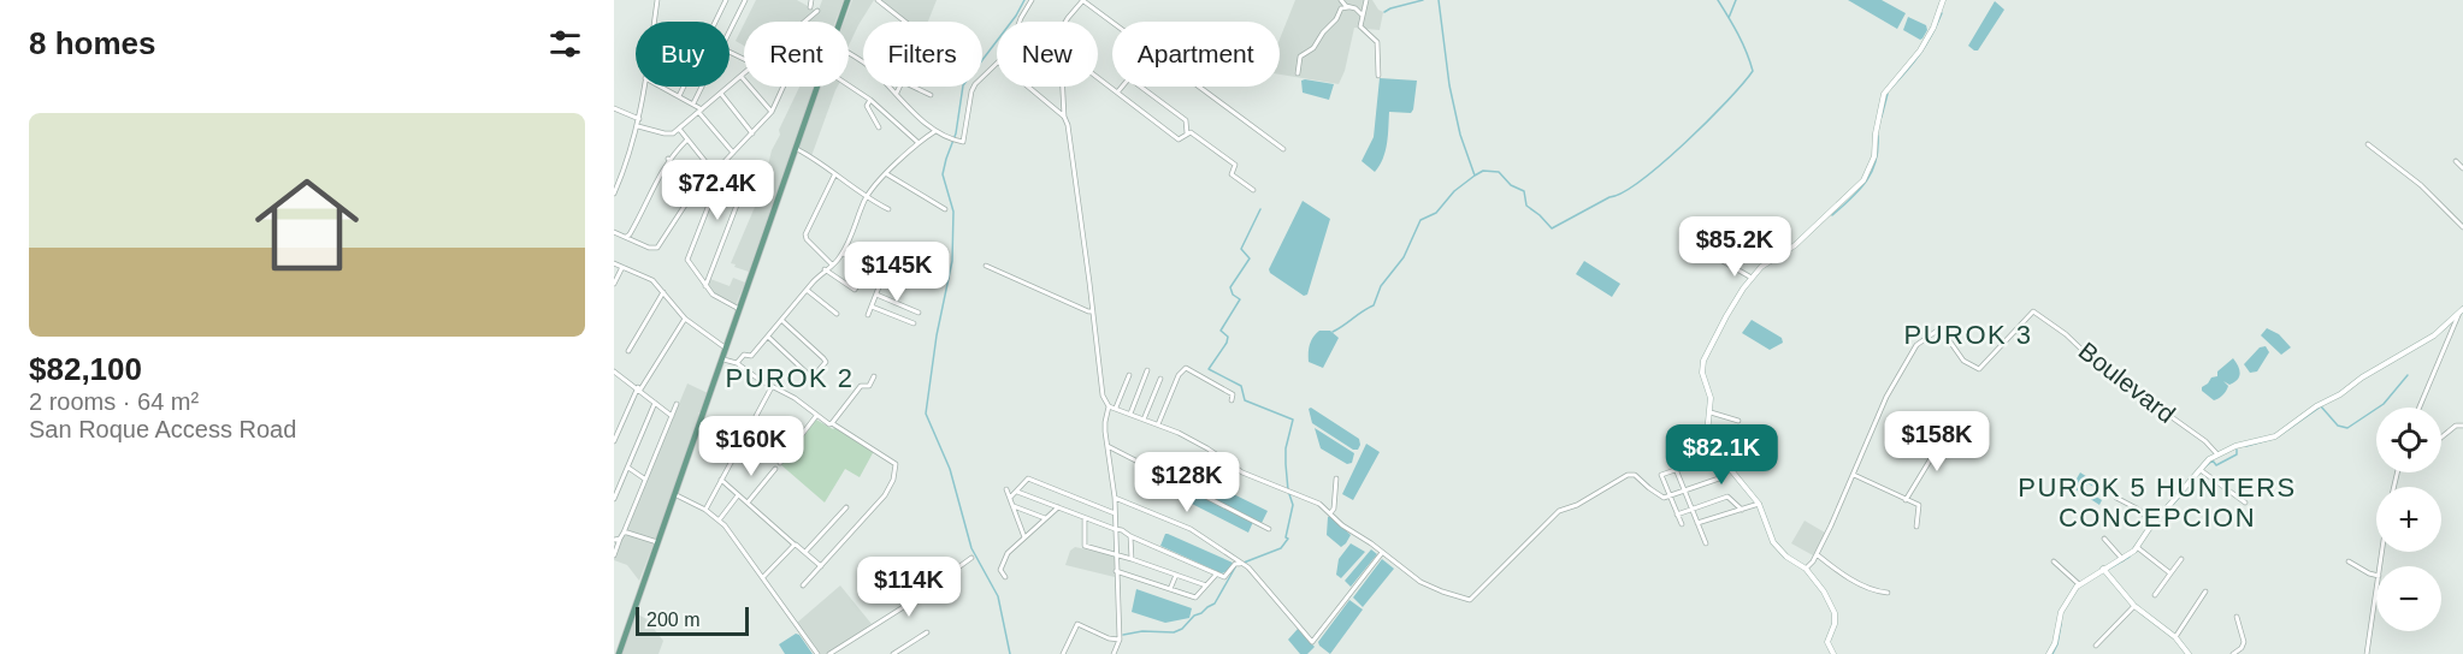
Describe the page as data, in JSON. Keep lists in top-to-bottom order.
{
  "streets": {
    "street": ["Boulevard"]
  },
  "districts": ["PUROK 3", "PUROK 2", "PUROK 5 HUNTERS CONCEPCION"],
  "scale_bar": "200 m",
  "page": {
    "heading": "8 homes",
    "chip": [
      "Buy",
      "Rent",
      "Filters",
      "New",
      "Apartment"
    ],
    "list": [
      {
        "name": "$82,100",
        "note": "2 rooms · 64 m² · San Roque Access Road"
      }
    ],
    "price": [
      "$72.4K",
      "$85.2K",
      "$145K",
      "$158K",
      "$160K",
      "$82.1K",
      "$128K",
      "$114K"
    ],
    "map_buttons": ["+", "−"],
    "scale": "200 m"
  }
}
